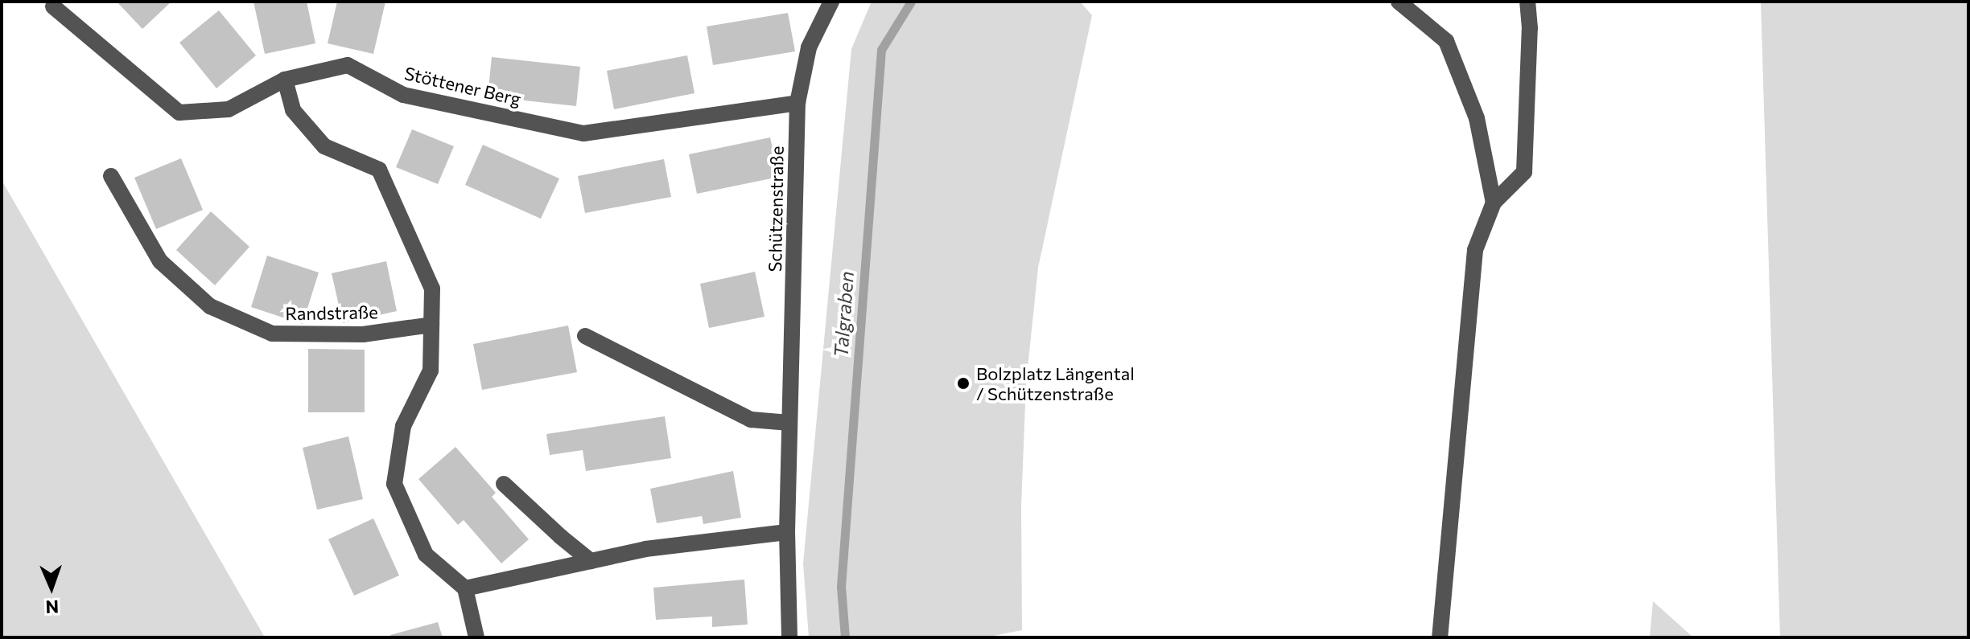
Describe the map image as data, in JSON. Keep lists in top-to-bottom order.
{
  "streets": {
    "street": ["Stöttener Berg", "Schützenstraße", "Randstraße"]
  },
  "crossings": [
    ["Stöttener Berg", "Schützenstraße"]
  ],
  "water": ["Talgraben"],
  "places": ["Bolzplatz Längental / Schützenstraße"],
  "north": "bottom"
}
